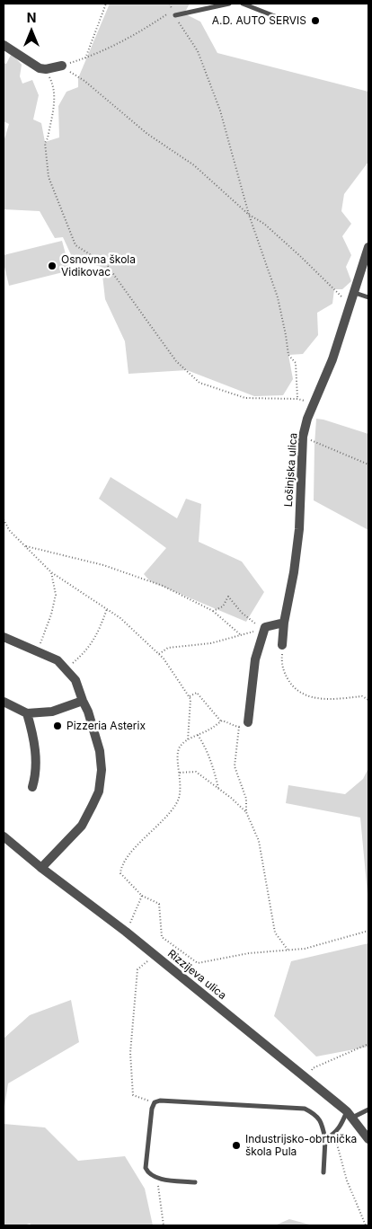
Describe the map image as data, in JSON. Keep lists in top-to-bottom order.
{
  "streets": {
    "street": ["Lošinjska ulica", "Rizzijeva ulica"]
  },
  "places": [
    "A.D. AUTO SERVIS",
    "Osnovna škola Vidikovac",
    "Pizzeria Asterix",
    "Industrijsko-obrtnička škola Pula"
  ],
  "north": "top"
}
